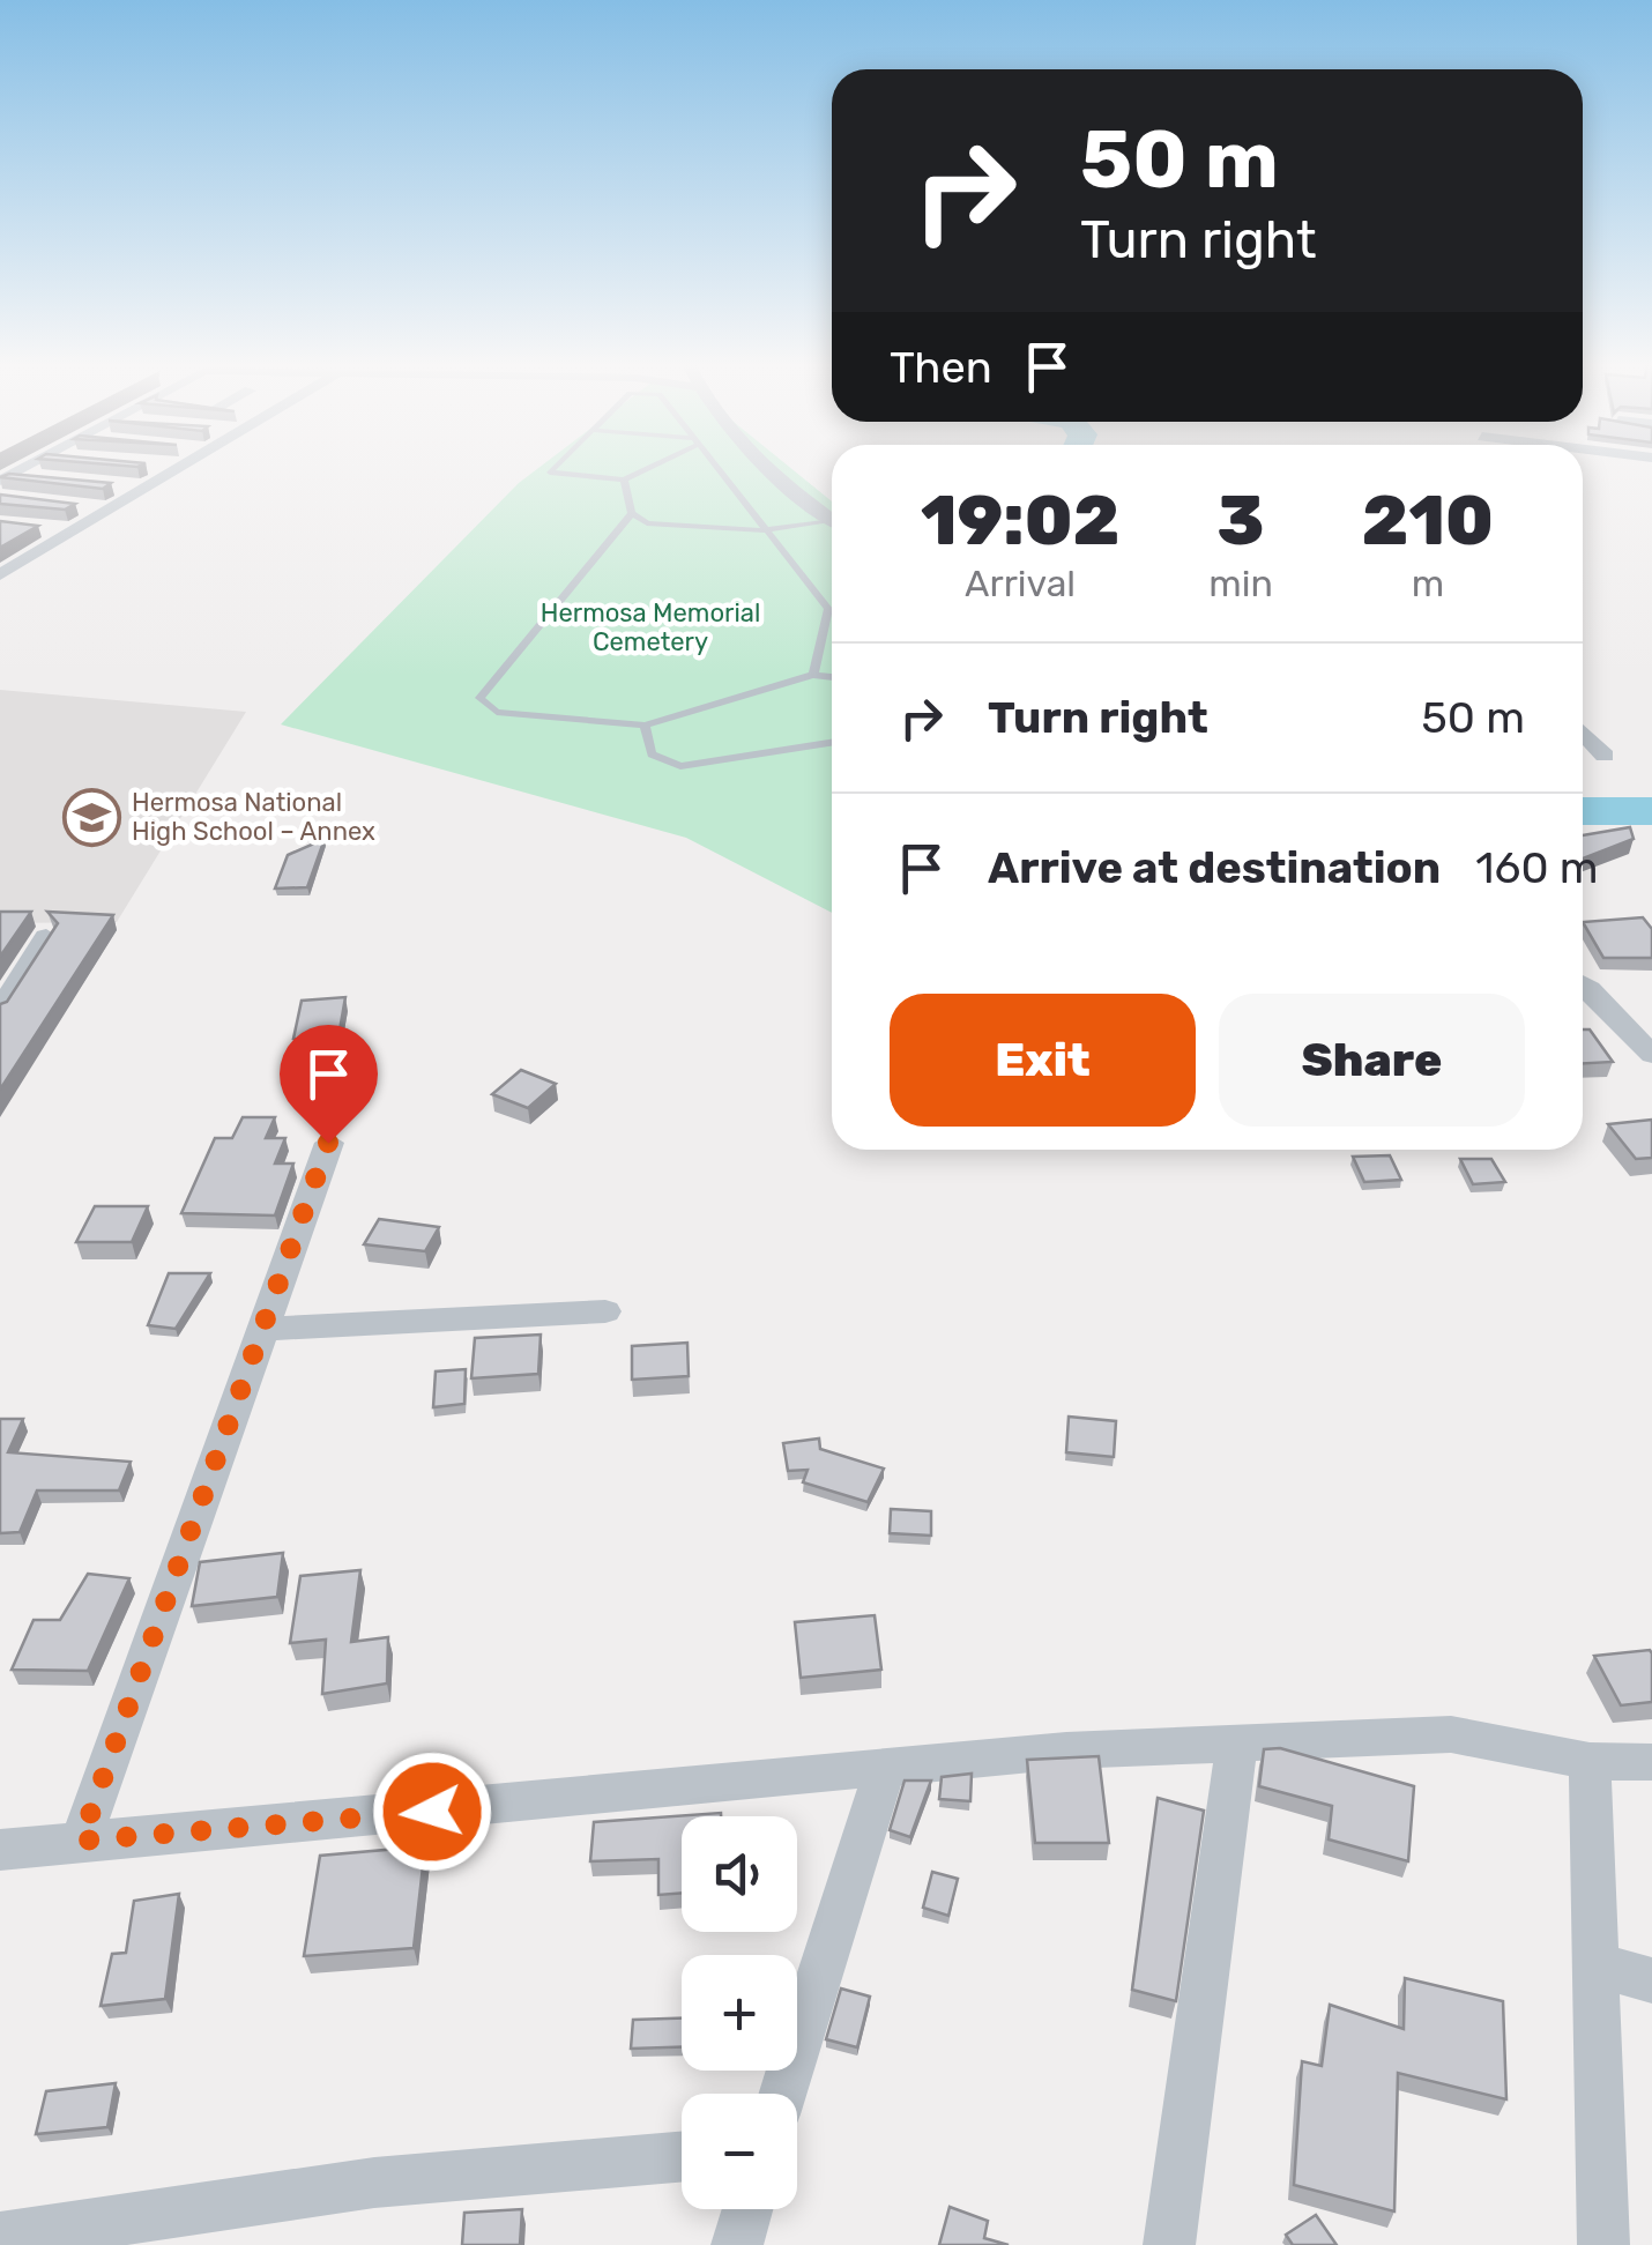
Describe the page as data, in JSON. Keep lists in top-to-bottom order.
{
  "parks": ["Hermosa Memorial Cemetery"],
  "places": {
    "school or university": ["Hermosa National High School – Annex"]
  },
  "page": {
    "turn": ["50 m", "Turn right"],
    "then": "Then",
    "eta": [
      "19:02",
      "Arrival",
      "3",
      "min",
      "210",
      "m"
    ],
    "list": [
      {
        "name": "Turn right",
        "value": "50 m"
      },
      {
        "name": "Arrive at destination",
        "value": "160 m"
      }
    ],
    "buttons": ["Exit", "Share"],
    "map_buttons": ["+", "−"]
  }
}
